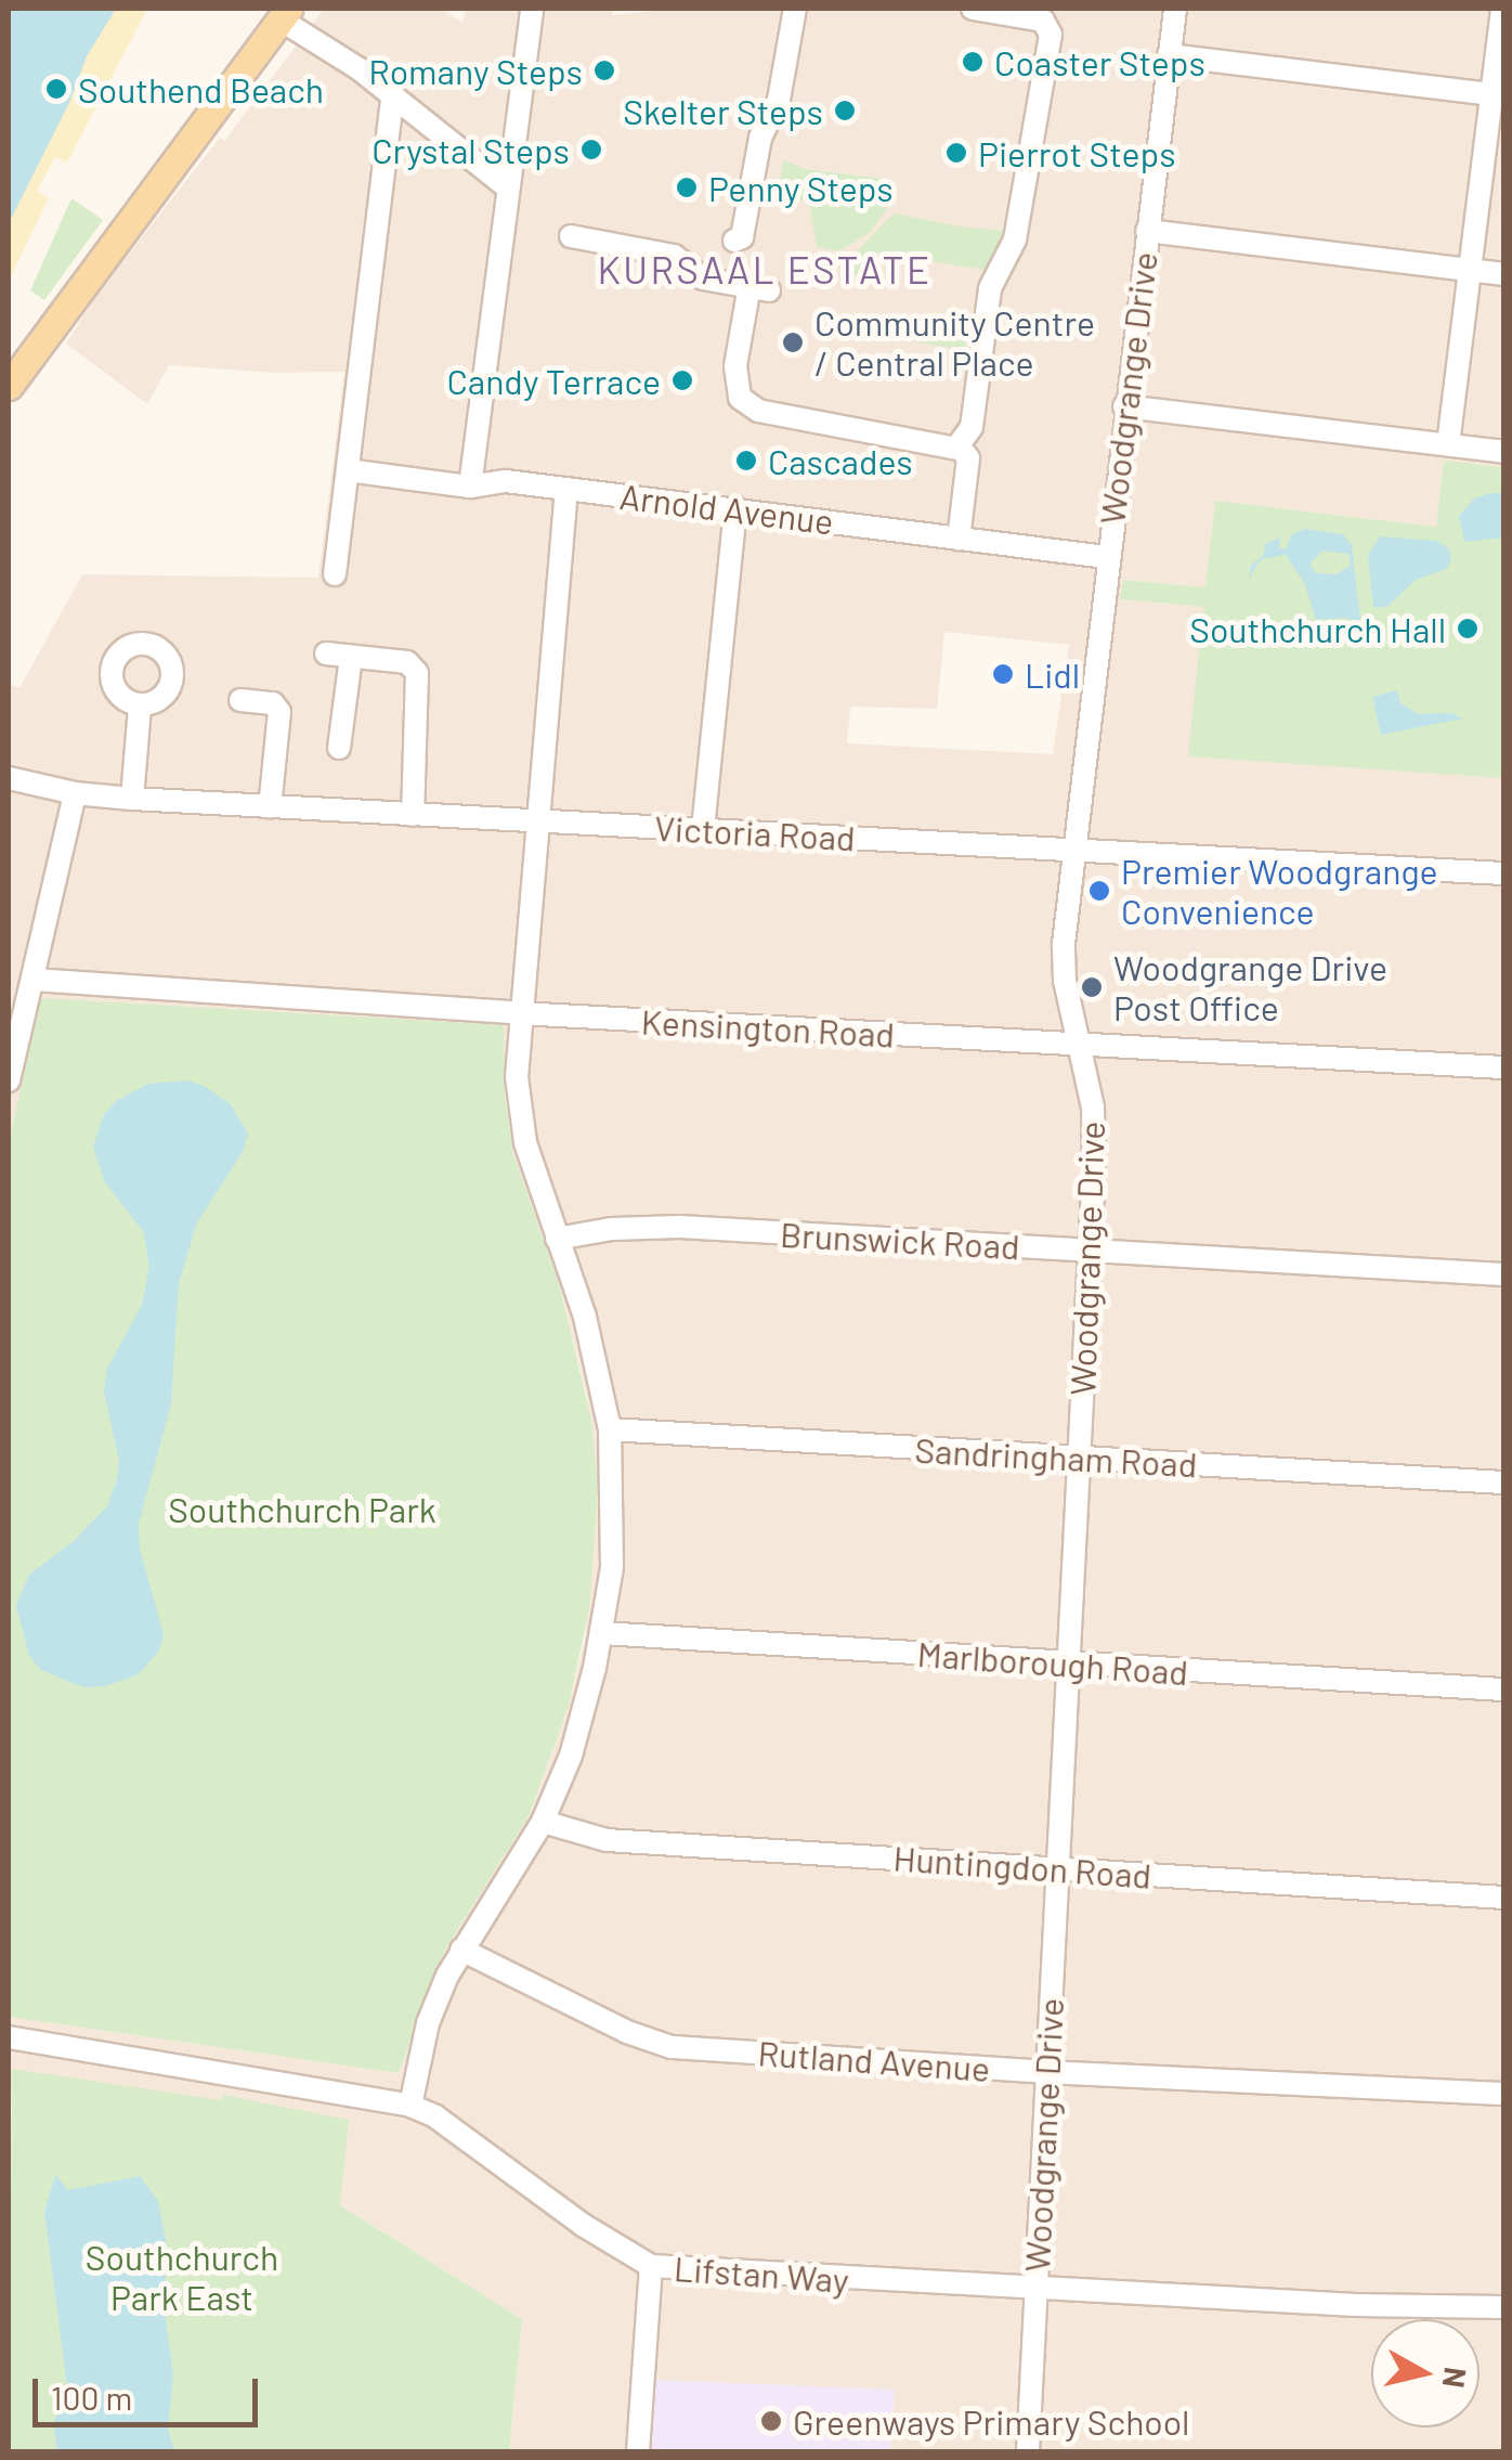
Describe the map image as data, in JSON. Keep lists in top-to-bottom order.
{
  "streets": {
    "street": [
      "Woodgrange Drive",
      "Arnold Avenue",
      "Victoria Road",
      "Kensington Road",
      "Brunswick Road",
      "Sandringham Road",
      "Marlborough Road",
      "Huntingdon Road",
      "Rutland Avenue",
      "Lifstan Way"
    ]
  },
  "crossings": [
    ["Woodgrange Drive", "Arnold Avenue"],
    ["Woodgrange Drive", "Victoria Road"],
    ["Woodgrange Drive", "Kensington Road"],
    ["Woodgrange Drive", "Brunswick Road"],
    ["Woodgrange Drive", "Sandringham Road"],
    ["Woodgrange Drive", "Marlborough Road"],
    ["Woodgrange Drive", "Huntingdon Road"],
    ["Woodgrange Drive", "Rutland Avenue"],
    ["Woodgrange Drive", "Lifstan Way"]
  ],
  "districts": ["KURSAAL ESTATE"],
  "parks": ["Southchurch Park", "Southchurch Park East"],
  "places": [
    "Coaster Steps",
    "Romany Steps",
    "Southend Beach",
    "Skelter Steps",
    "Crystal Steps",
    "Pierrot Steps",
    "Penny Steps",
    "Community Centre / Central Place",
    "Candy Terrace",
    "Cascades",
    "Southchurch Hall",
    "Lidl",
    "Premier Woodgrange Convenience",
    "Woodgrange Drive Post Office",
    "Greenways Primary School"
  ],
  "scale_bar": "100 m",
  "north": "right"
}
